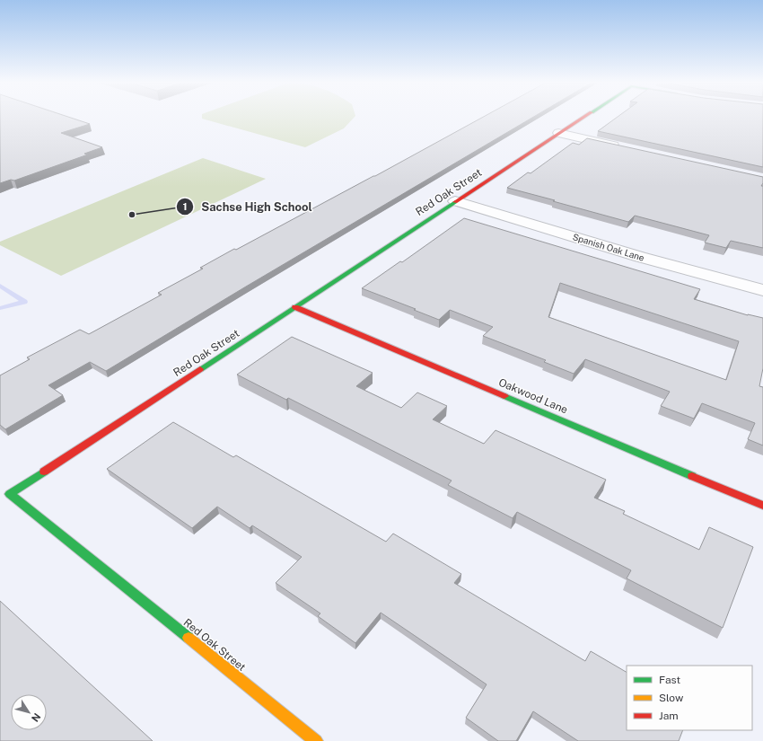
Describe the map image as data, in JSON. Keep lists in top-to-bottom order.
{
  "streets": {
    "street": ["Red Oak Street", "Spanish Oak Lane", "Oakwood Lane"]
  },
  "crossings": [
    ["Red Oak Street", "Spanish Oak Lane"],
    ["Red Oak Street", "Oakwood Lane"]
  ],
  "places": ["Sachse High School"],
  "legend": ["Fast", "Slow", "Jam"],
  "north": "bottom right"
}
